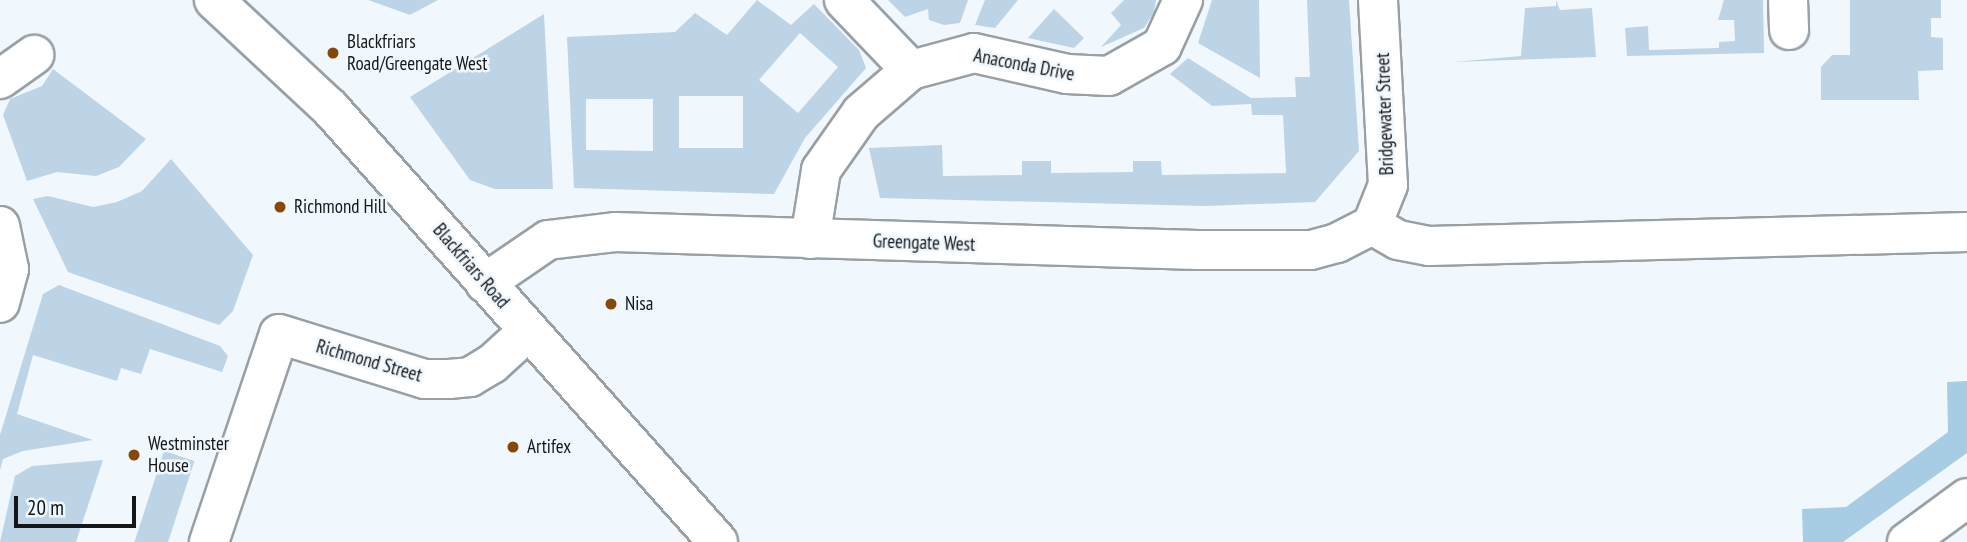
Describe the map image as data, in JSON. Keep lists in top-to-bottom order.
{
  "streets": {
    "main road": [
      "Anaconda Drive",
      "Bridgewater Street",
      "Greengate West",
      "Blackfriars Road",
      "Richmond Street"
    ]
  },
  "crossings": [
    ["Anaconda Drive", "Greengate West"],
    ["Bridgewater Street", "Greengate West"],
    ["Greengate West", "Blackfriars Road"],
    ["Blackfriars Road", "Richmond Street"]
  ],
  "places": [
    "Blackfriars Road/Greengate West",
    "Richmond Hill",
    "Nisa",
    "Artifex",
    "Westminster House"
  ],
  "scale_bar": "20 m"
}
